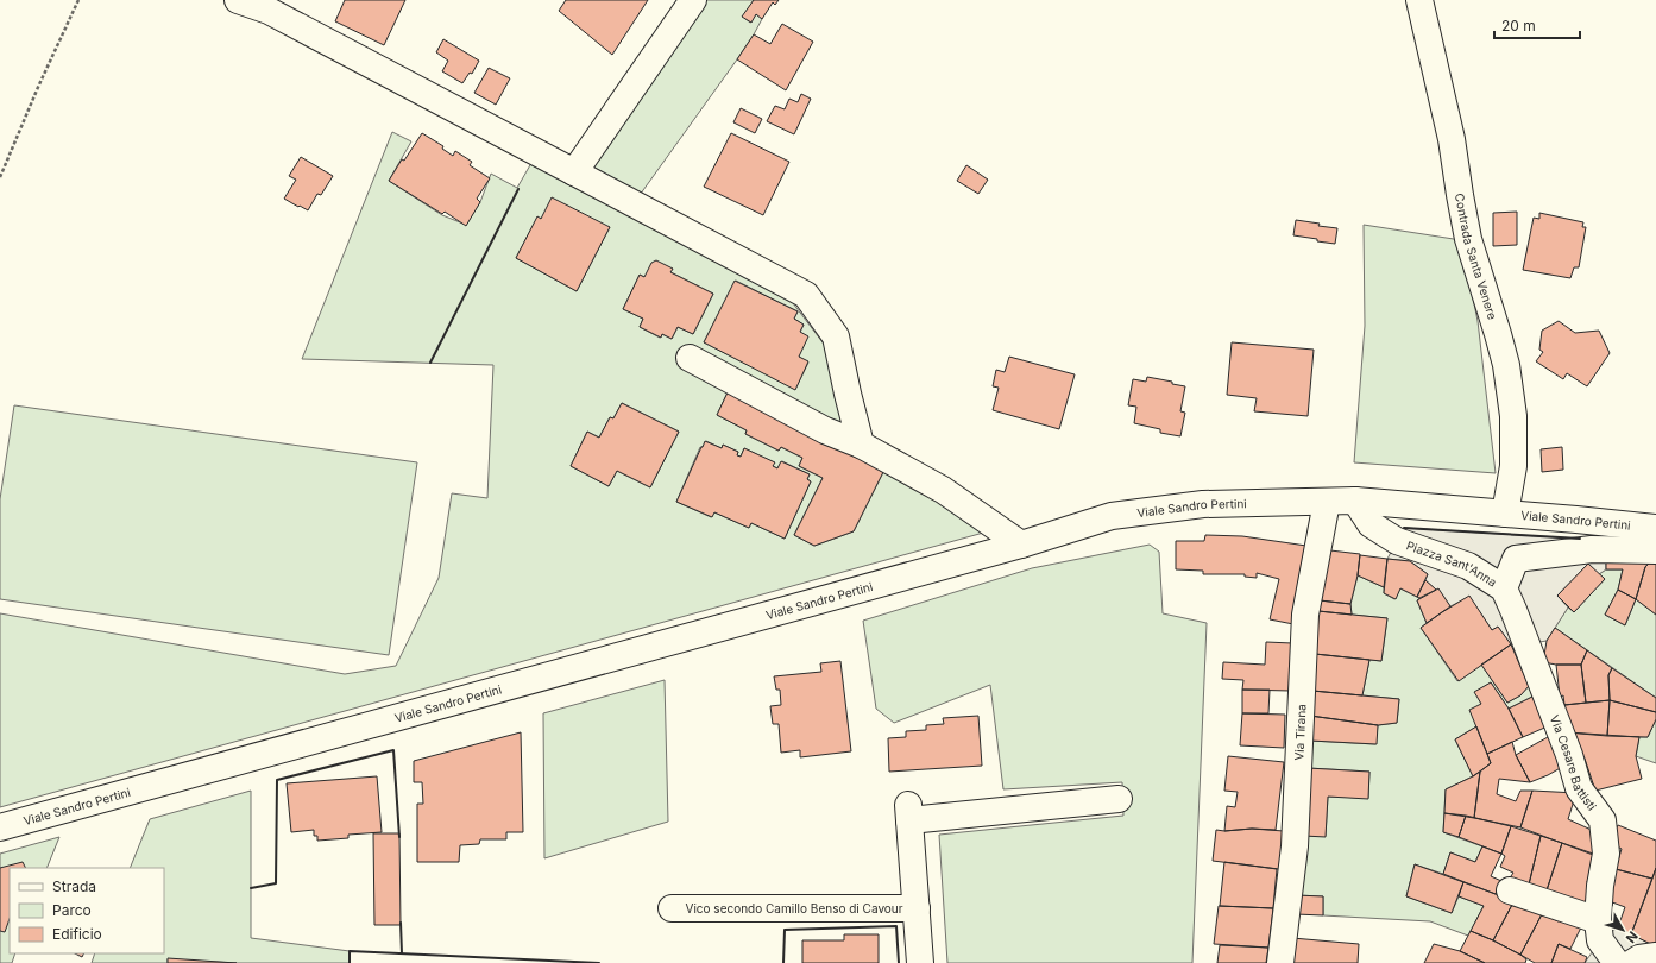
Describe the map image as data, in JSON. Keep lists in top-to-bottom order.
{
  "streets": {
    "street": [
      "Contrada Santa Venere",
      "Viale Sandro Pertini",
      "Piazza Sant'Anna",
      "Via Tirana",
      "Via Cesare Battisti",
      "Vico secondo Camillo Benso di Cavour"
    ]
  },
  "crossings": [
    ["Contrada Santa Venere", "Viale Sandro Pertini"],
    ["Viale Sandro Pertini", "Piazza Sant'Anna"],
    ["Viale Sandro Pertini", "Via Tirana"],
    ["Piazza Sant'Anna", "Via Cesare Battisti"]
  ],
  "legend": ["Strada", "Parco", "Edificio"],
  "scale_bar": "20 m",
  "north": "bottom right"
}
